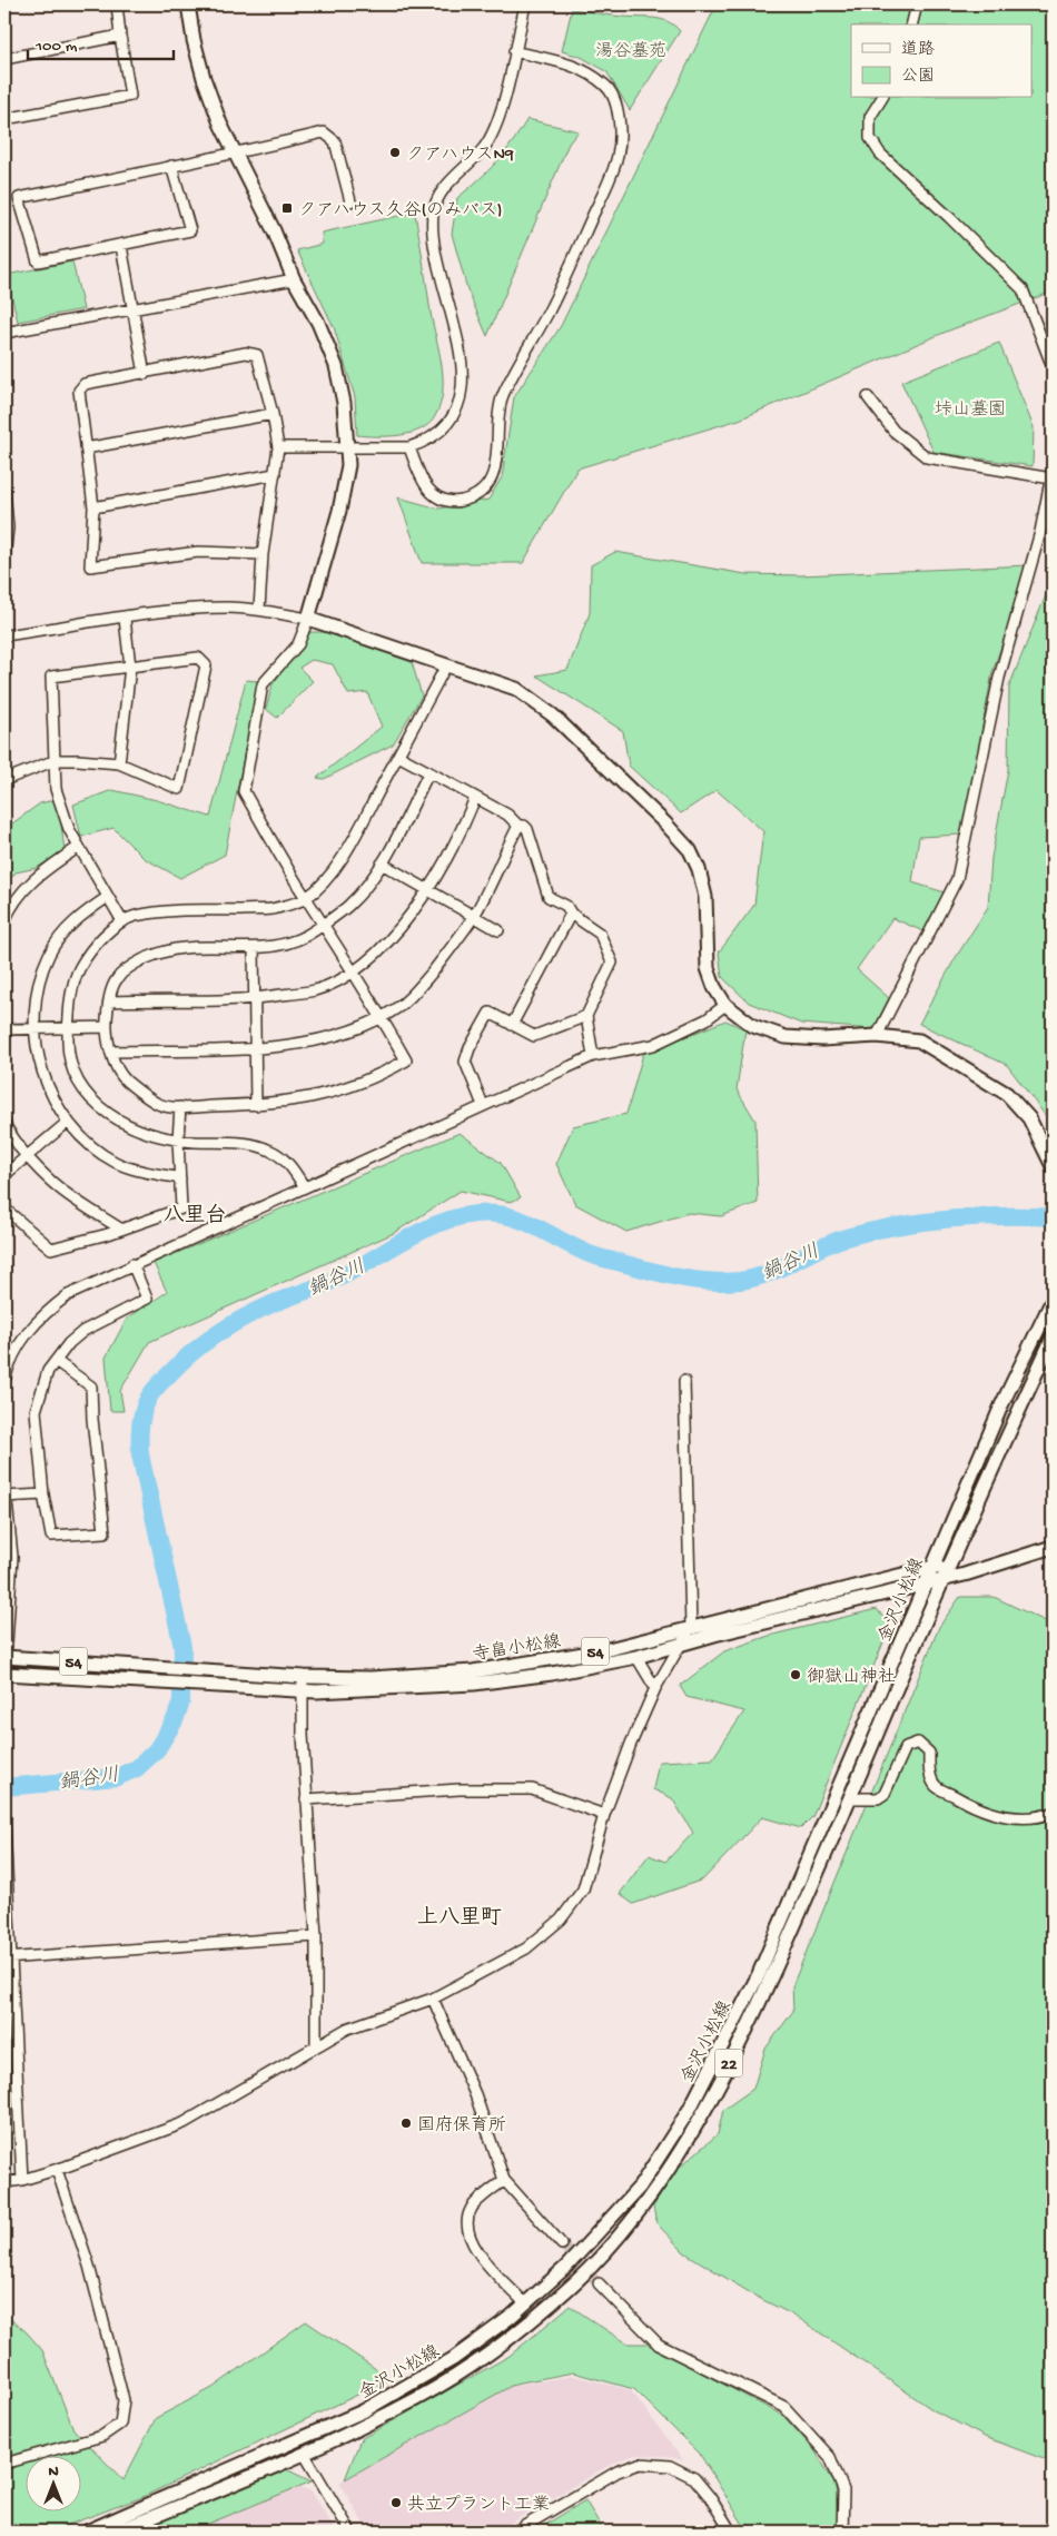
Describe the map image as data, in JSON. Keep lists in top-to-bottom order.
{
  "streets": {
    "main road": [
      "金沢小松線",
      "寺畠小松線",
      "54",
      "22"
    ]
  },
  "crossings": [
    ["金沢小松線", "寺畠小松線"]
  ],
  "districts": ["八里台", "上八里町"],
  "water": ["鍋谷川"],
  "parks": ["湯谷墓苑", "垰山墓園"],
  "places": {
    "other": [
      "クアハウスN9",
      "御獄山神社",
      "国府保育所",
      "共立プラント工業"
    ],
    "transit": ["クアハウス久谷(のみバス)"]
  },
  "legend": ["道路", "公園"],
  "scale_bar": "100 m",
  "north": "top"
}
